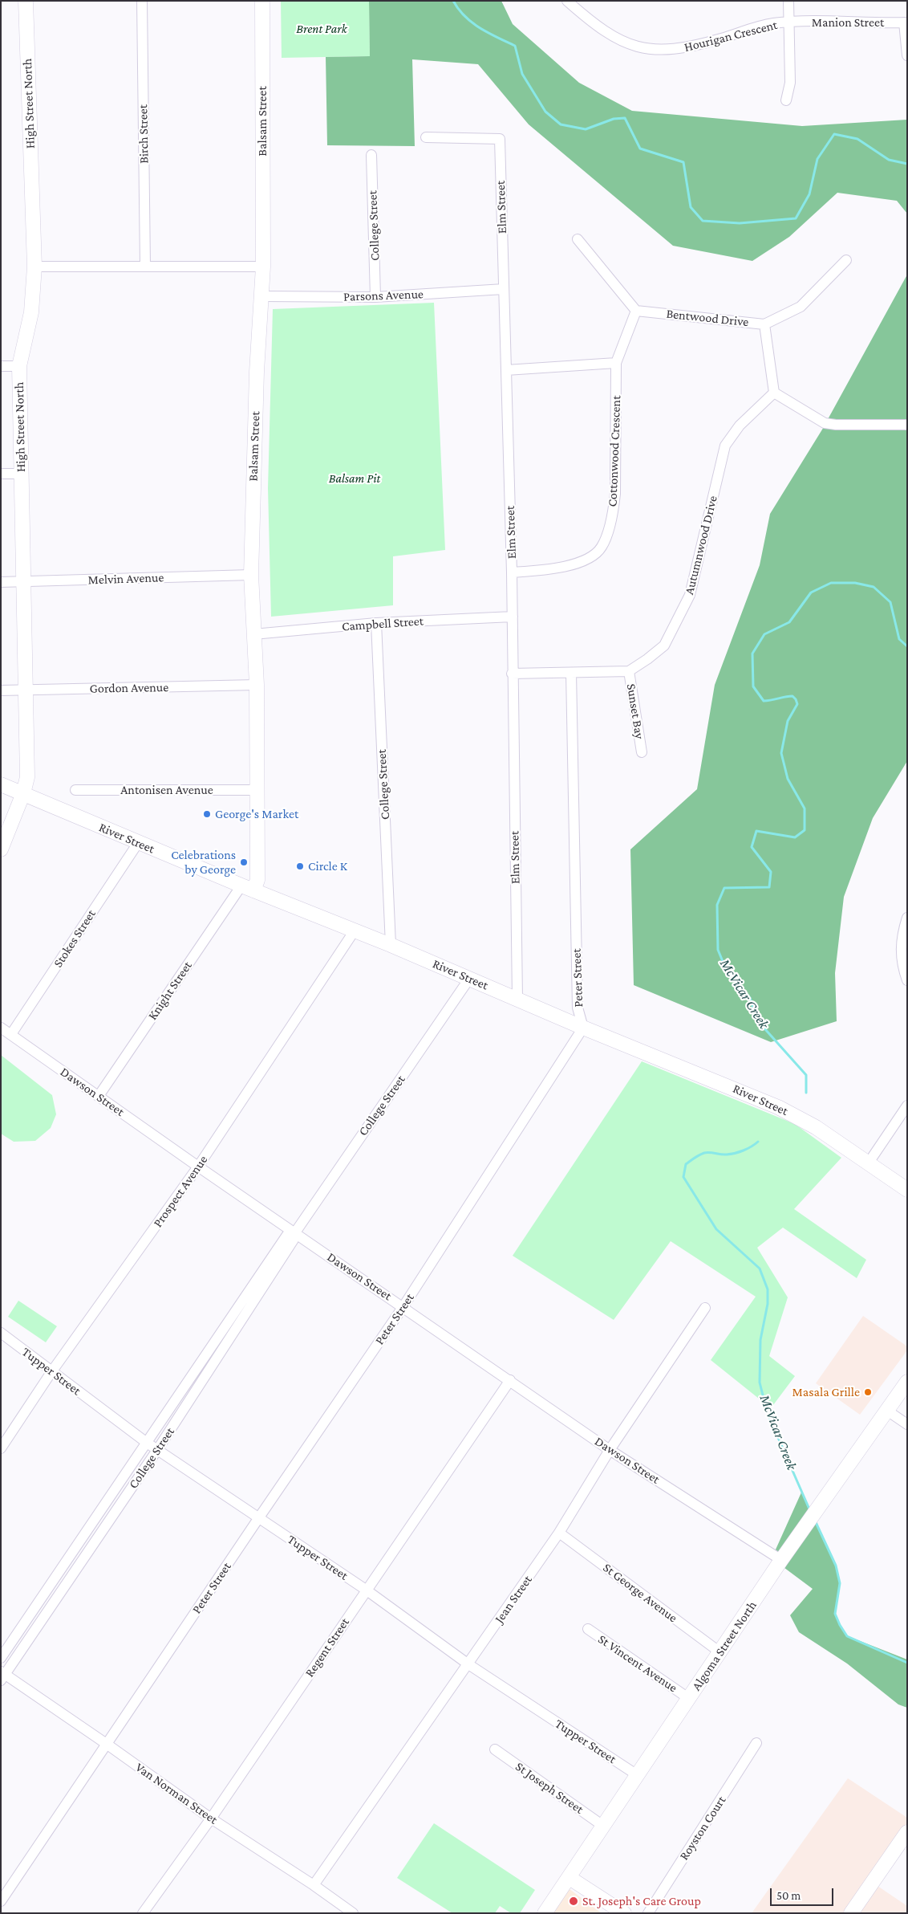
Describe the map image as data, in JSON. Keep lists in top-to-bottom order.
{
  "streets": {
    "main road": [
      "High Street North",
      "Balsam Street",
      "River Street",
      "Algoma Street North"
    ],
    "street": [
      "Manion Street",
      "Hourigan Crescent",
      "Birch Street",
      "Elm Street",
      "College Street",
      "Parsons Avenue",
      "Bentwood Drive",
      "Cottonwood Crescent",
      "Autumnwood Drive",
      "Melvin Avenue",
      "Campbell Street",
      "Gordon Avenue",
      "Sunset Bay",
      "Antonisen Avenue",
      "Stokes Street",
      "Peter Street",
      "Knight Street",
      "Dawson Street",
      "Prospect Avenue",
      "Tupper Street",
      "St George Avenue",
      "Jean Street",
      "Regent Street",
      "St Vincent Avenue",
      "St Joseph Street",
      "Van Norman Street",
      "Royston Court"
    ]
  },
  "crossings": [
    ["Manion Street", "Hourigan Crescent"],
    ["High Street North", "Melvin Avenue"],
    ["High Street North", "Gordon Avenue"],
    ["High Street North", "River Street"],
    ["Balsam Street", "Parsons Avenue"],
    ["Balsam Street", "Melvin Avenue"],
    ["Balsam Street", "Campbell Street"],
    ["Balsam Street", "Gordon Avenue"],
    ["Balsam Street", "Antonisen Avenue"],
    ["Balsam Street", "River Street"],
    ["Balsam Street", "Knight Street"],
    ["Elm Street", "Parsons Avenue"],
    ["Elm Street", "Cottonwood Crescent"],
    ["Elm Street", "Autumnwood Drive"],
    ["Elm Street", "Campbell Street"],
    ["Elm Street", "River Street"],
    ["College Street", "Parsons Avenue"],
    ["College Street", "Campbell Street"],
    ["College Street", "River Street"],
    ["College Street", "Dawson Street"],
    ["College Street", "Tupper Street"],
    ["College Street", "Van Norman Street"],
    ["Bentwood Drive", "Cottonwood Crescent"],
    ["Autumnwood Drive", "Sunset Bay"],
    ["Autumnwood Drive", "Peter Street"],
    ["River Street", "Stokes Street"],
    ["River Street", "Peter Street"],
    ["River Street", "Knight Street"],
    ["River Street", "Prospect Avenue"],
    ["Stokes Street", "Dawson Street"],
    ["Peter Street", "Dawson Street"],
    ["Peter Street", "Tupper Street"],
    ["Peter Street", "Van Norman Street"],
    ["Knight Street", "Dawson Street"],
    ["Dawson Street", "Prospect Avenue"],
    ["Dawson Street", "Jean Street"],
    ["Dawson Street", "Algoma Street North"],
    ["Dawson Street", "Regent Street"],
    ["Prospect Avenue", "Tupper Street"],
    ["Tupper Street", "Jean Street"],
    ["Tupper Street", "Algoma Street North"],
    ["Tupper Street", "Regent Street"],
    ["St George Avenue", "Jean Street"],
    ["St George Avenue", "Algoma Street North"],
    ["Jean Street", "Van Norman Street"],
    ["Algoma Street North", "St Vincent Avenue"],
    ["Algoma Street North", "St Joseph Street"],
    ["Regent Street", "Van Norman Street"]
  ],
  "water": ["McVicar Creek"],
  "parks": ["Brent Park", "Balsam Pit"],
  "places": [
    "George's Market",
    "Celebrations by George",
    "Circle K",
    "Masala Grille",
    "St. Joseph's Care Group"
  ],
  "scale_bar": "50 m"
}
